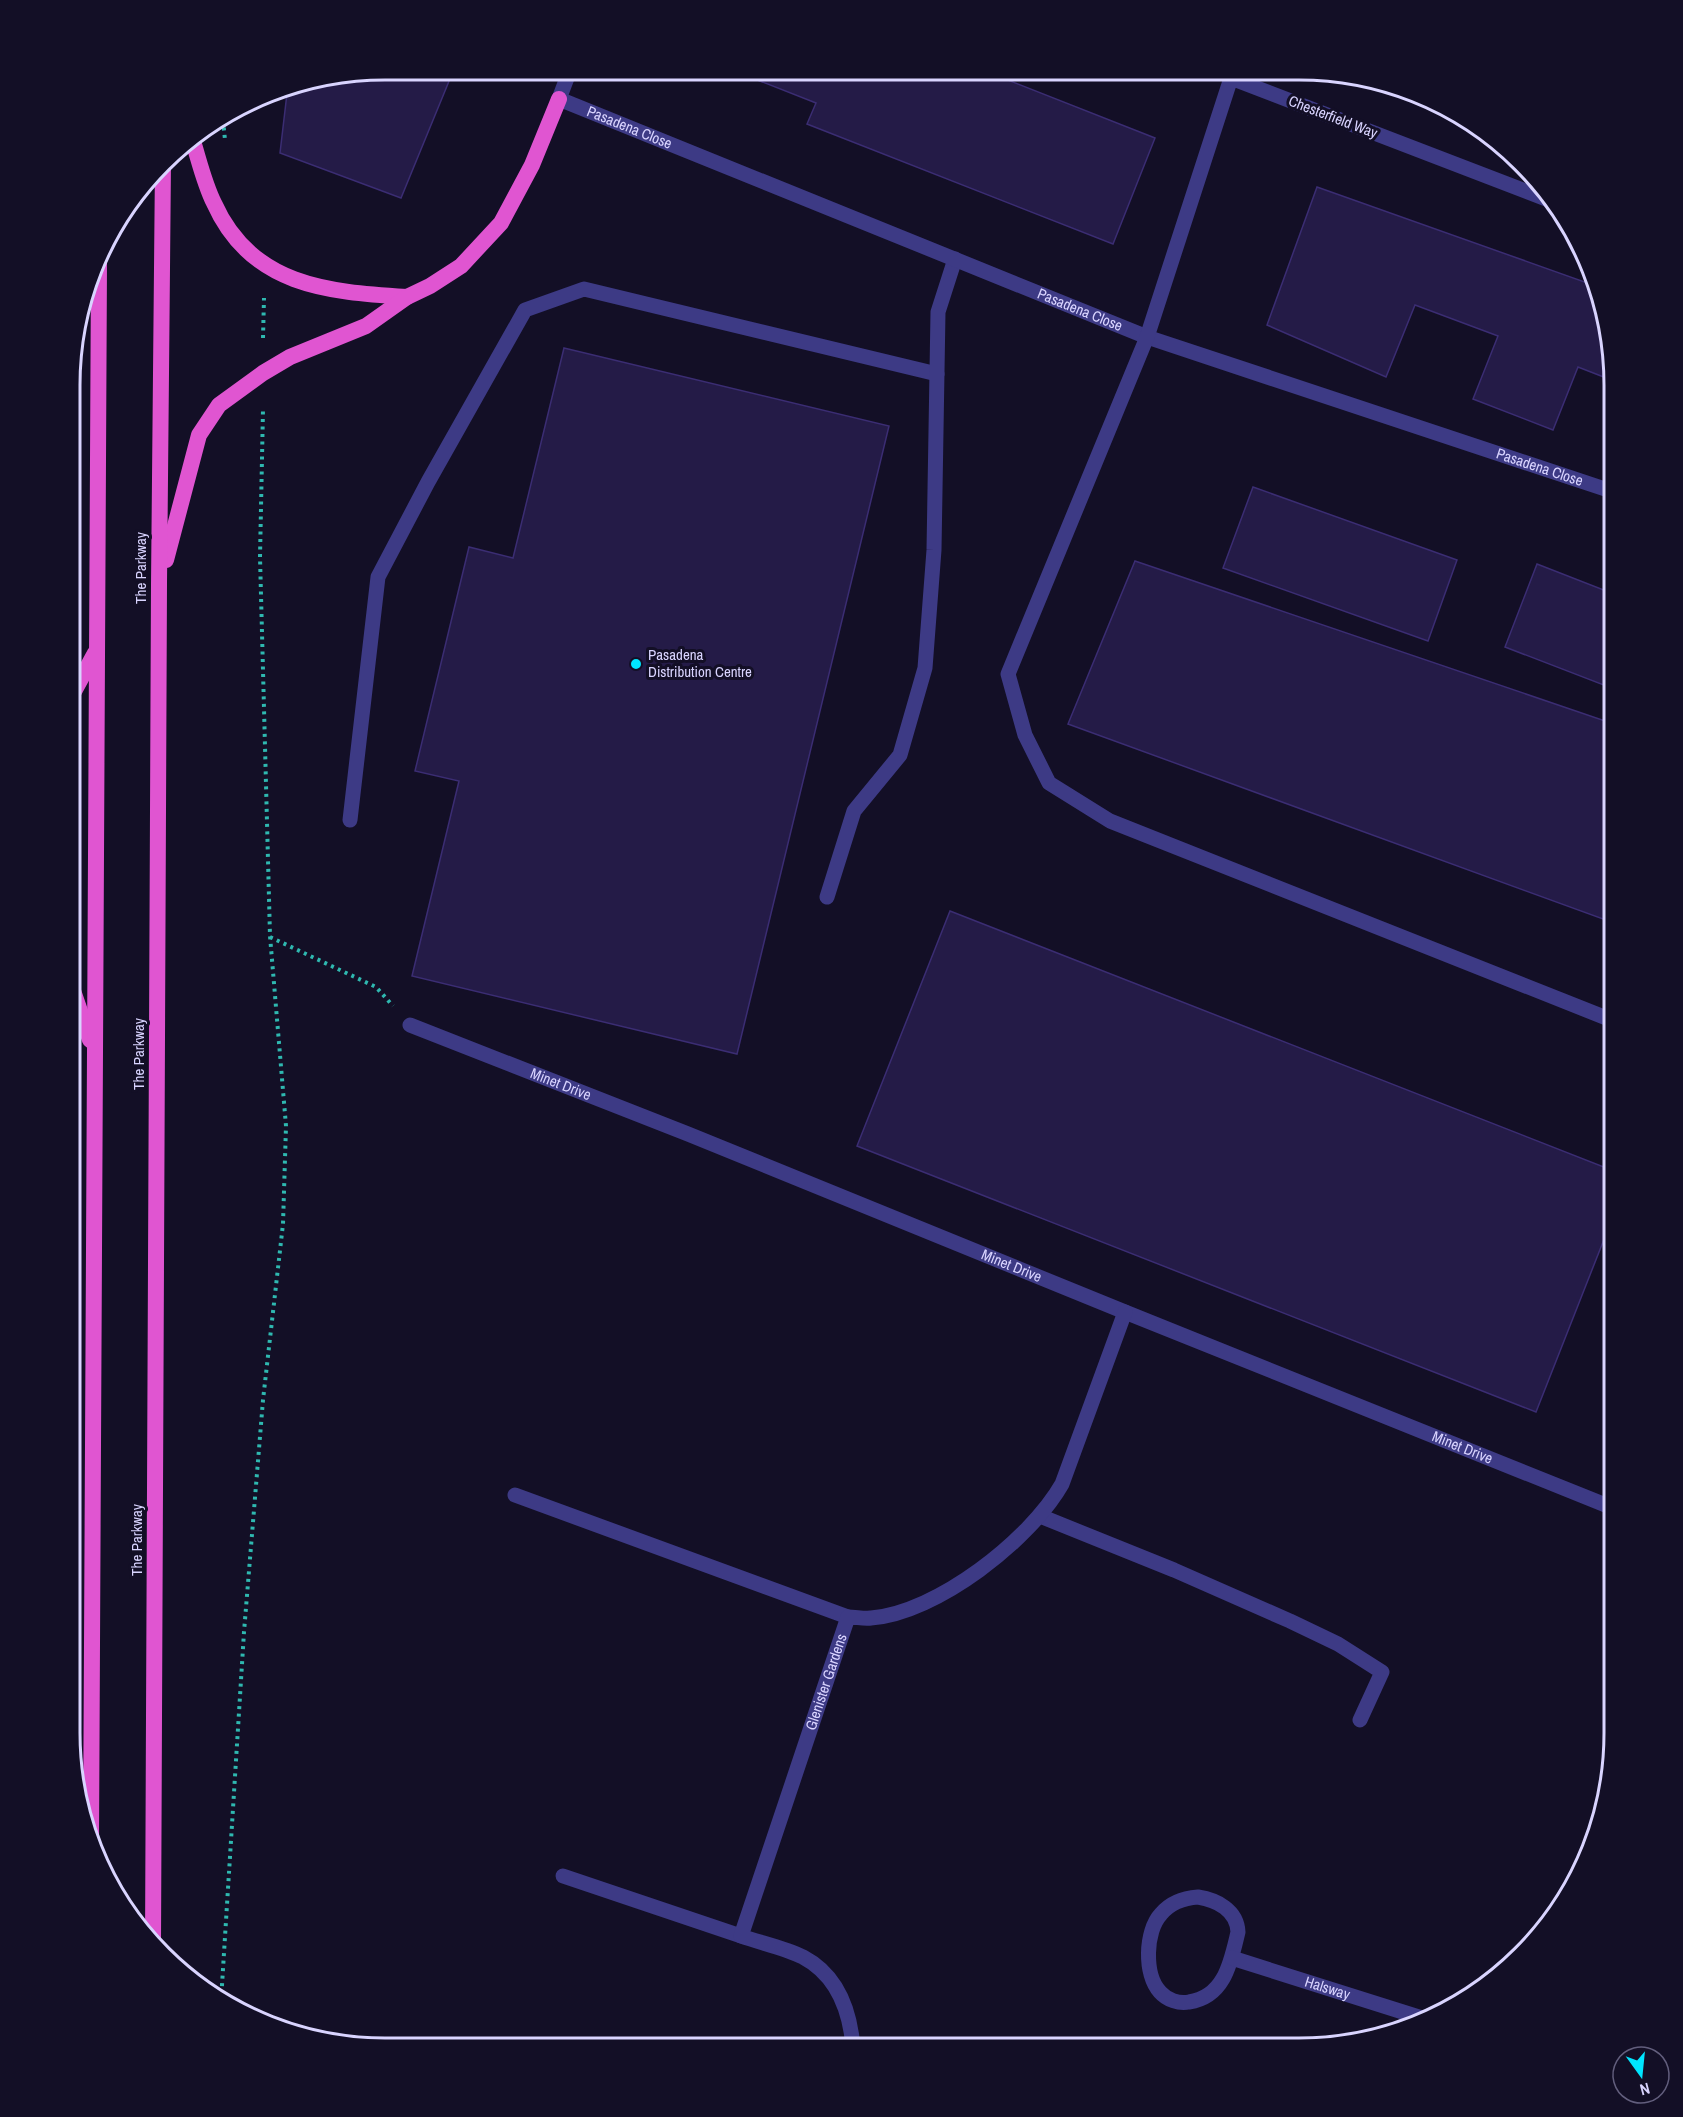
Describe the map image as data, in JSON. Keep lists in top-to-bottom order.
{
  "streets": {
    "highway": ["The Parkway"],
    "street": [
      "Chesterfield Way",
      "Pasadena Close",
      "Minet Drive",
      "Glenister Gardens",
      "Halsway"
    ]
  },
  "crossings": [
    ["Chesterfield Way", "Pasadena Close"],
    ["Minet Drive", "Glenister Gardens"]
  ],
  "places": ["Pasadena Distribution Centre"],
  "north": "bottom"
}
